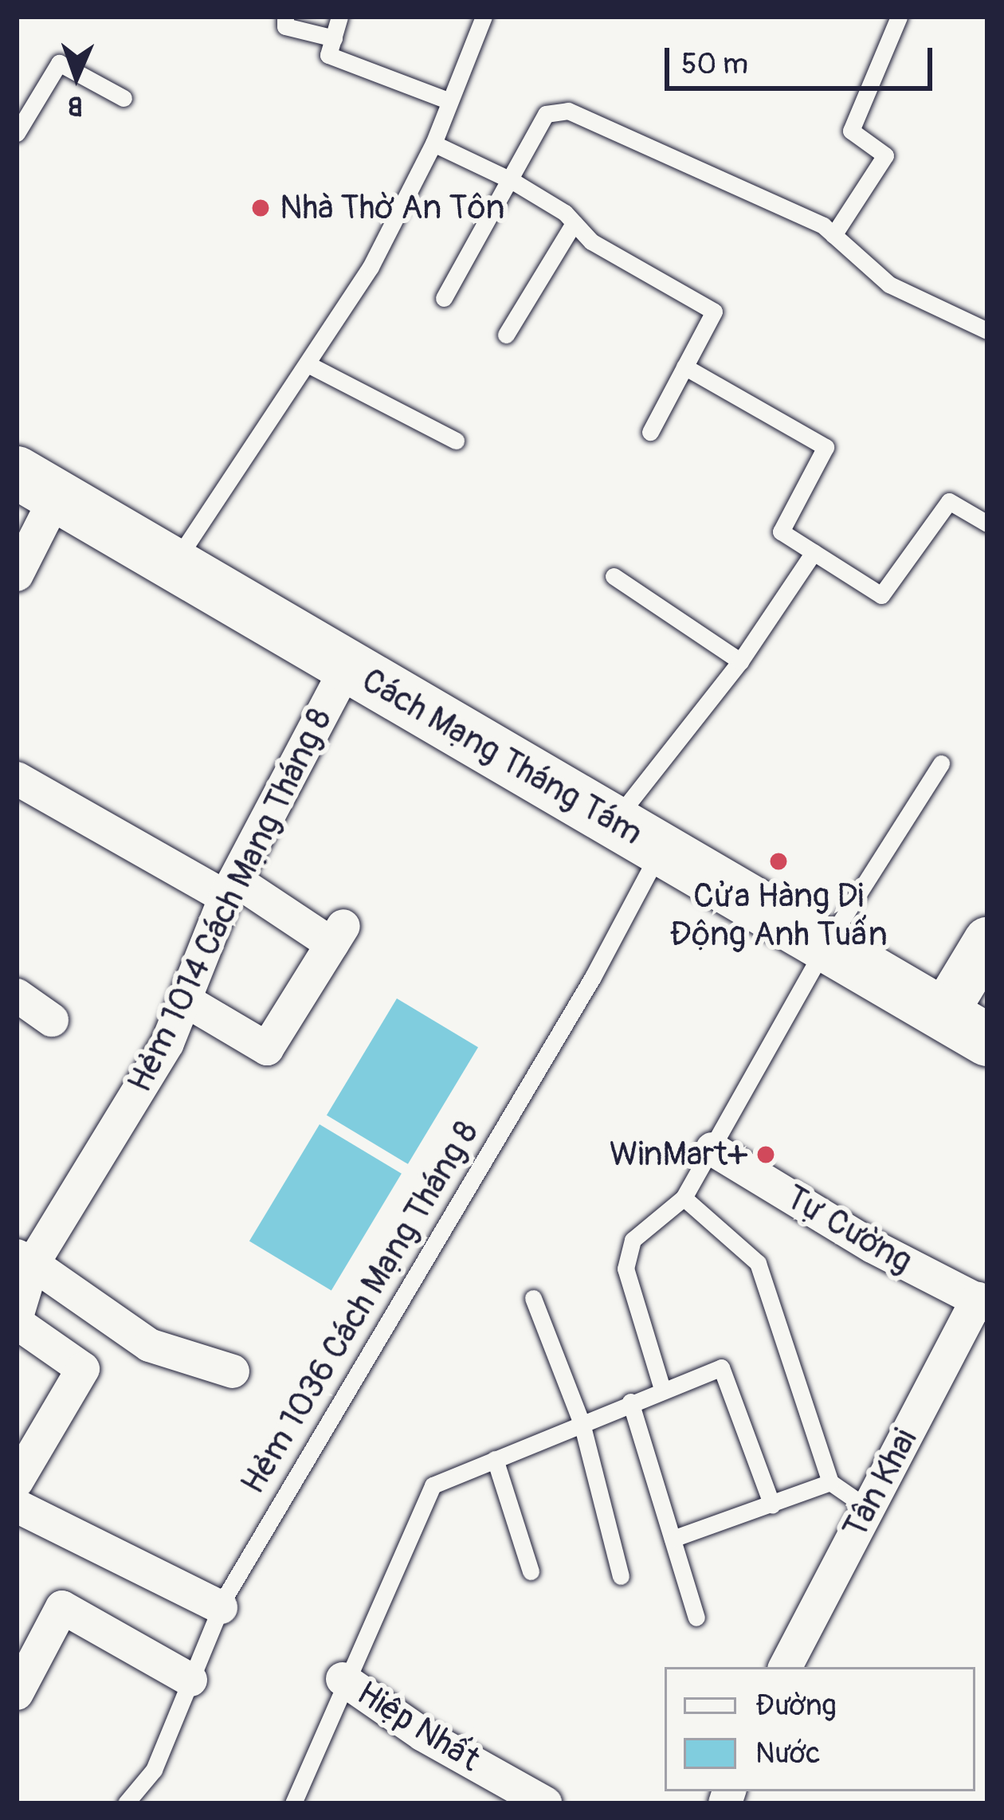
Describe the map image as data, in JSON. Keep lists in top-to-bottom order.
{
  "streets": {
    "main road": ["Cách Mạng Tháng Tám"],
    "street": [
      "Hẻm 1014 Cách Mạng Tháng 8",
      "Tự Cường",
      "Tân Khai",
      "Hiệp Nhất"
    ],
    "lane": ["Hẻm 1036 Cách Mạng Tháng 8"]
  },
  "crossings": [
    ["Cách Mạng Tháng Tám", "Hẻm 1014 Cách Mạng Tháng 8"],
    ["Cách Mạng Tháng Tám", "Hẻm 1036 Cách Mạng Tháng 8"],
    ["Tự Cường", "Tân Khai"]
  ],
  "places": ["Nhà Thờ An Tôn", "Cửa Hàng Di Động Anh Tuấn", "WinMart+"],
  "legend": ["Đường", "Nước"],
  "scale_bar": "50 m",
  "north": "bottom"
}
